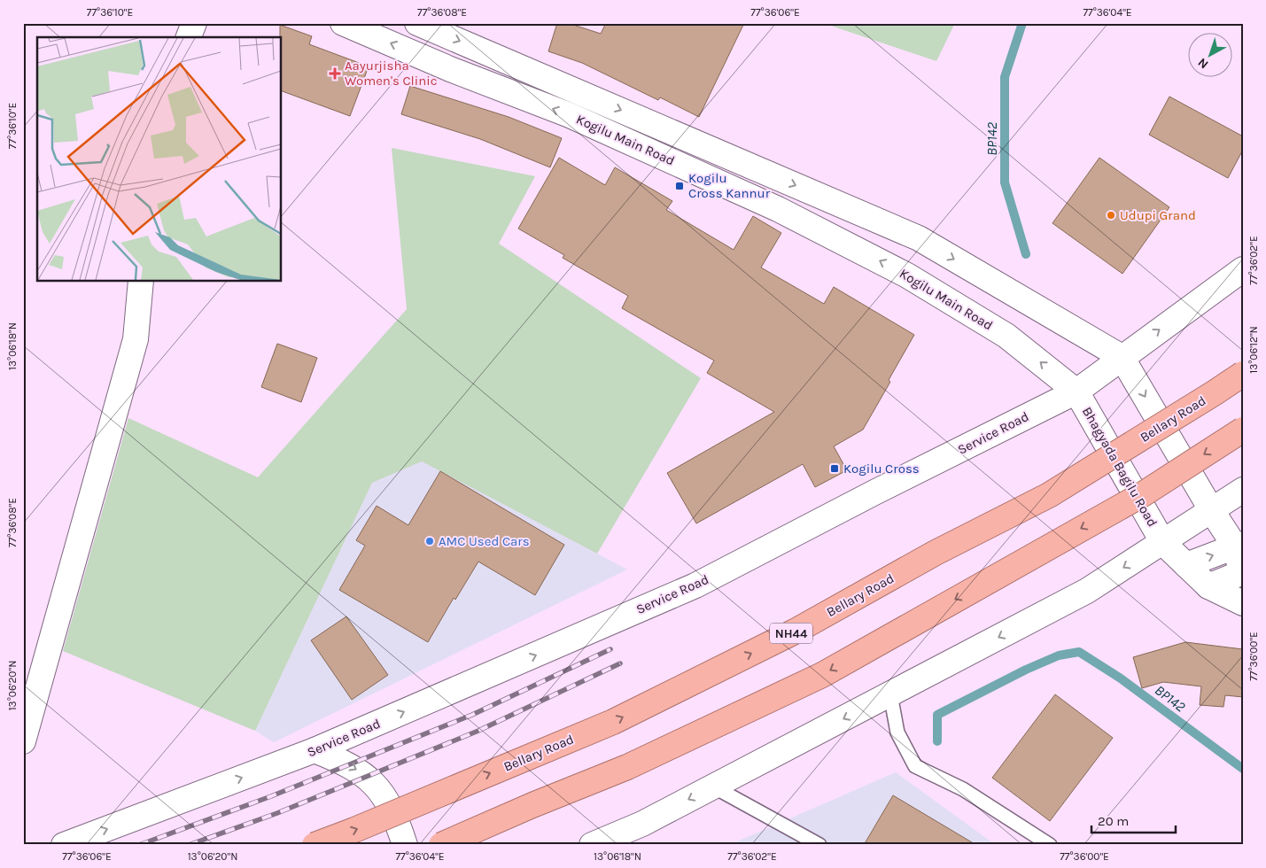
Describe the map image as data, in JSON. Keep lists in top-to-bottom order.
{
  "streets": {
    "highway": ["Bellary Road", "NH44"],
    "main road": ["Kogilu Main Road", "Service Road", "Bhagyada Bagilu Road"]
  },
  "crossings": [
    ["Kogilu Main Road", "Service Road"],
    ["Kogilu Main Road", "Bhagyada Bagilu Road"],
    ["Service Road", "Bhagyada Bagilu Road"]
  ],
  "water": ["BP142"],
  "places": {
    "health": ["Aayurjisha Women's Clinic"],
    "transit": ["Kogilu Cross Kannur", "Kogilu Cross"],
    "other": ["Udupi Grand", "AMC Used Cars"]
  },
  "scale_bar": "20 m",
  "north": "bottom left",
  "coordinates": [
    "77°36'10\"E",
    "77°36'08\"E",
    "77°36'06\"E",
    "77°36'04\"E",
    "77°36'02\"E",
    "13°06'18\"N",
    "13°06'12\"N",
    "77°36'00\"E",
    "13°06'20\"N"
  ]
}
